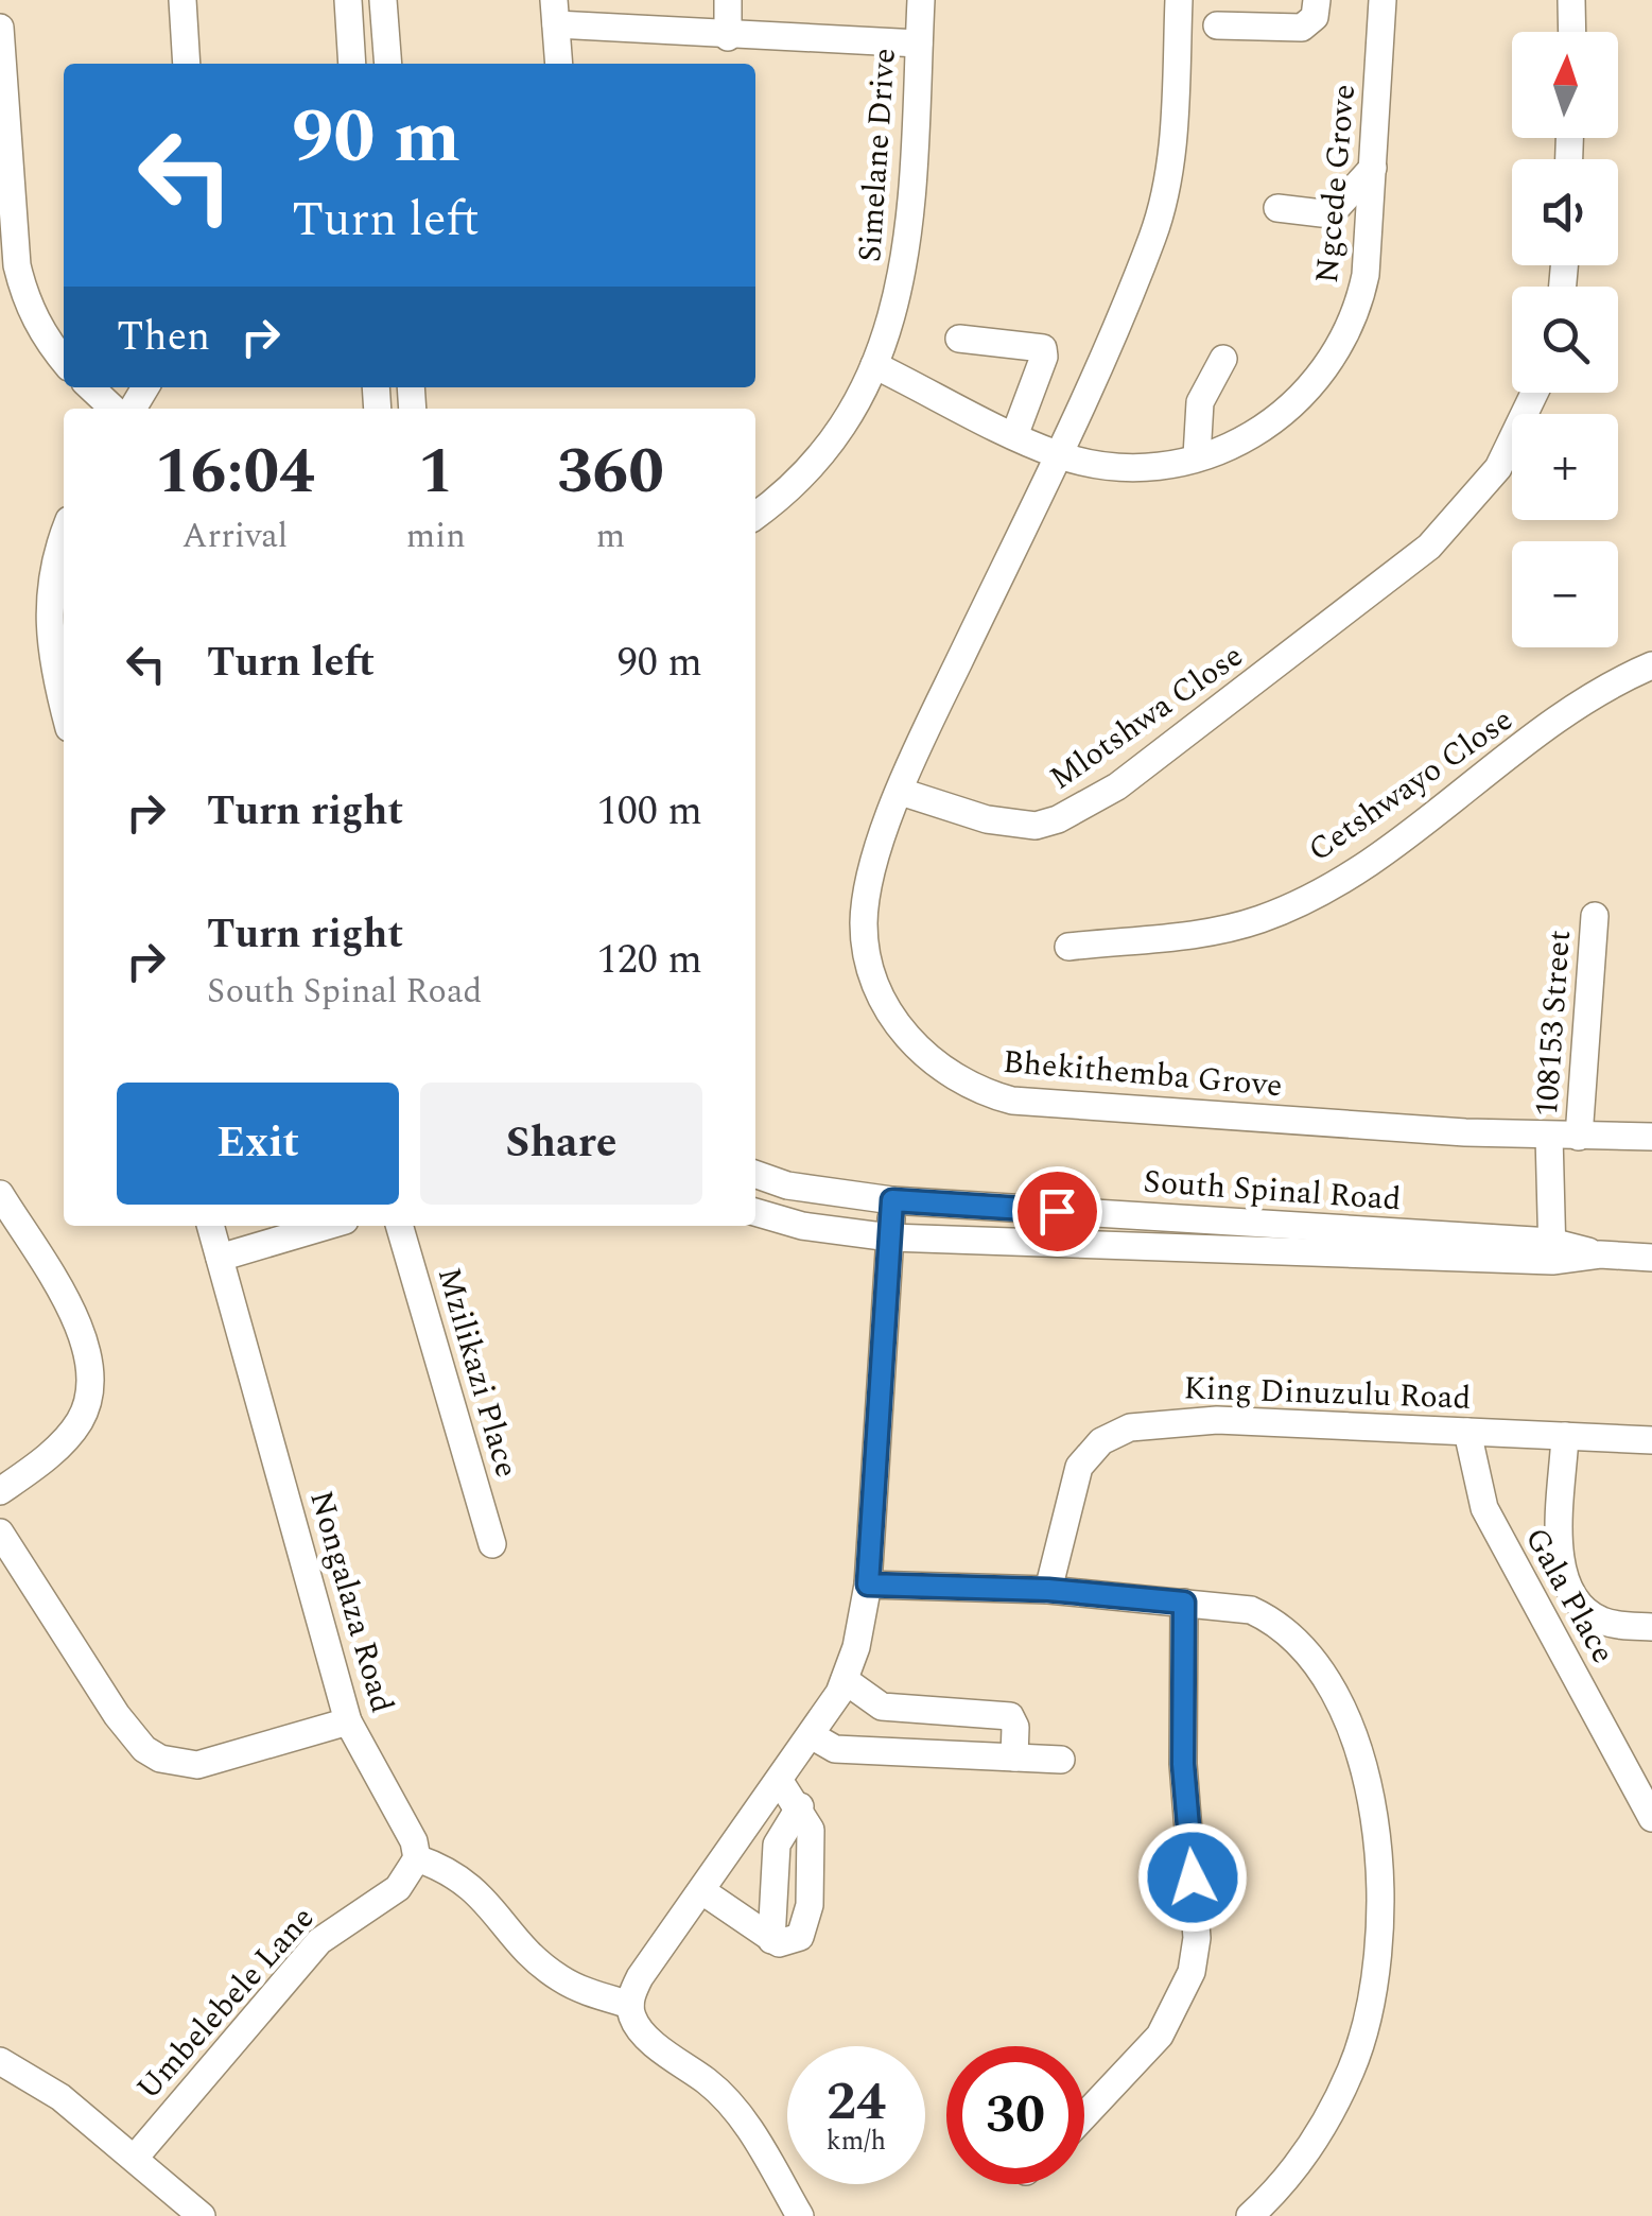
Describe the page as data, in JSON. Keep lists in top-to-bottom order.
{
  "streets": {
    "street": [
      "Simelane Drive",
      "Ngcede Grove",
      "Mlotshwa Close",
      "Cetshwayo Close",
      "108153 Street",
      "Bhekithemba Grove",
      "South Spinal Road",
      "Mzilikazi Place",
      "King Dinuzulu Road",
      "Gala Place",
      "Nongalaza Road",
      "Umbelebele Lane"
    ]
  },
  "crossings": [
    ["Simelane Drive", "Ngcede Grove"],
    ["Mlotshwa Close", "Bhekithemba Grove"],
    ["108153 Street", "Bhekithemba Grove"],
    ["King Dinuzulu Road", "Gala Place"],
    ["Nongalaza Road", "Umbelebele Lane"]
  ],
  "north": "top",
  "page": {
    "map_buttons": ["+", "−"],
    "turn": ["90 m", "Turn left"],
    "then": "Then",
    "eta": [
      "16:04",
      "Arrival",
      "1",
      "min",
      "360",
      "m"
    ],
    "list": [
      {
        "name": "Turn left",
        "value": "90 m"
      },
      {
        "name": "Turn right",
        "value": "100 m"
      },
      {
        "name": "Turn right",
        "note": "South Spinal Road",
        "value": "120 m"
      }
    ],
    "buttons": ["Exit", "Share"],
    "speed": "24 km/h",
    "limit": "30"
  }
}
